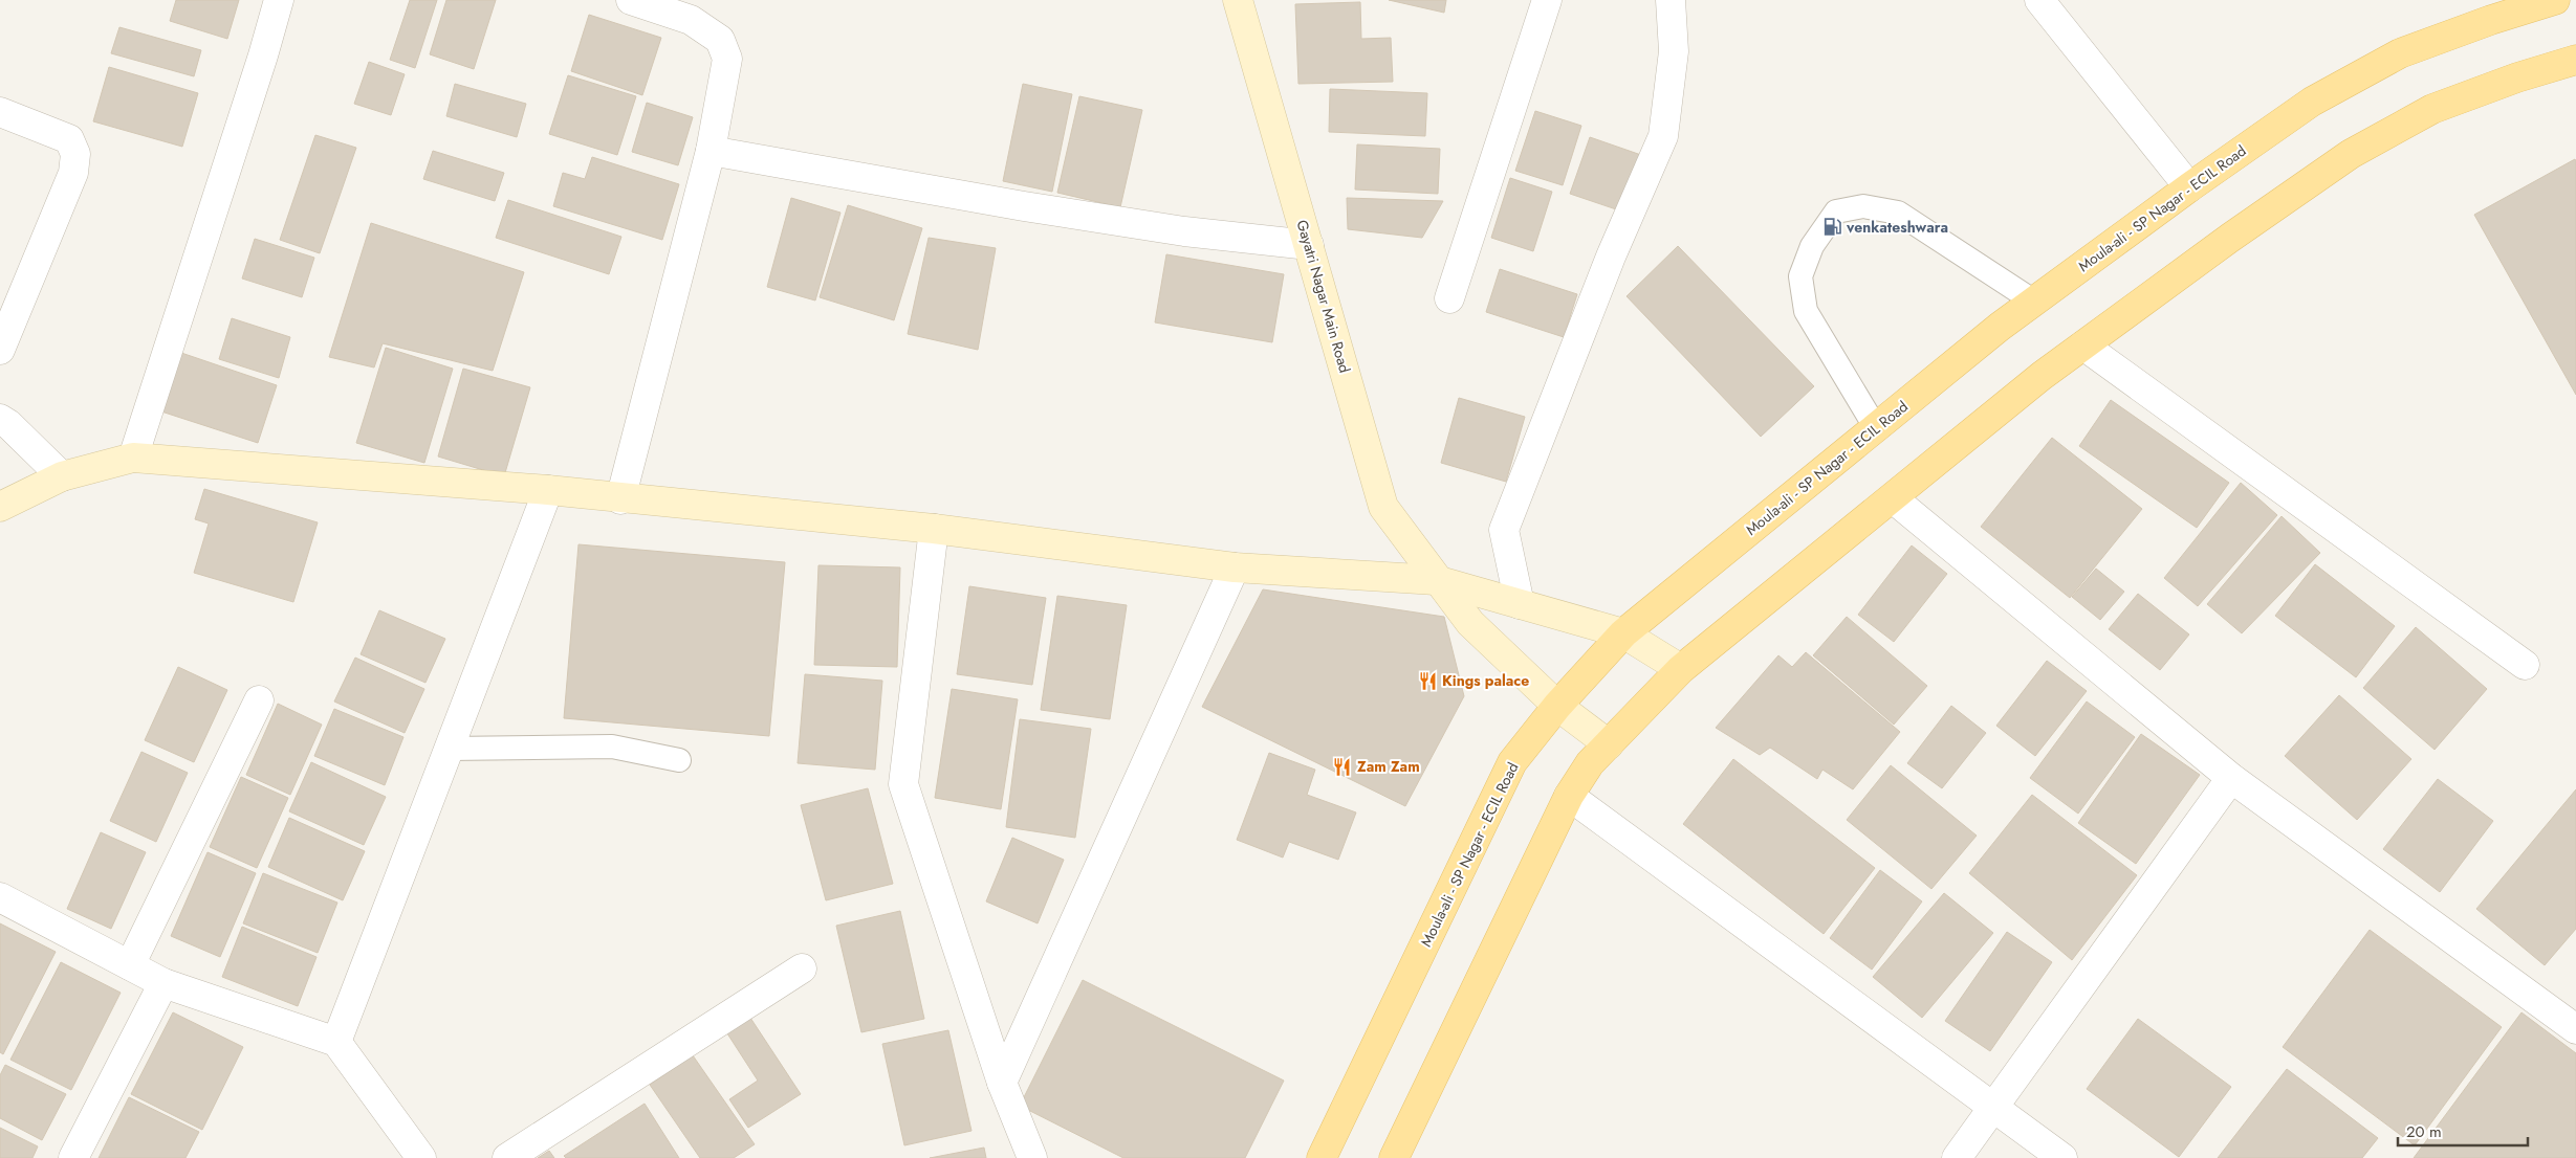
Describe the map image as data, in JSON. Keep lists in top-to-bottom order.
{
  "streets": {
    "main road": ["Moula-ali - SP Nagar - ECIL Road"],
    "street": ["Gayatri Nagar Main Road"]
  },
  "crossings": [
    ["Moula-ali - SP Nagar - ECIL Road", "Gayatri Nagar Main Road"]
  ],
  "places": {
    "fuel station": ["venkateshwara"],
    "restaurant": ["Kings palace", "Zam Zam"]
  },
  "scale_bar": "20 m"
}
